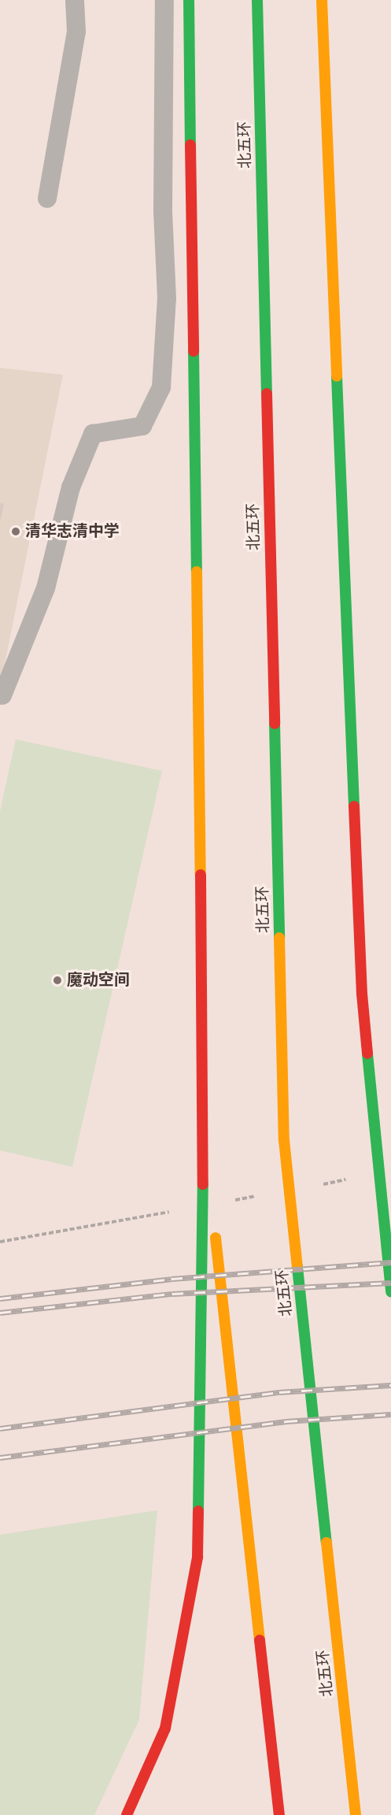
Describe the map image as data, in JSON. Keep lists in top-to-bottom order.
{
  "streets": {
    "highway": ["北五环"]
  },
  "places": ["清华志清中学", "魔动空间"]
}
